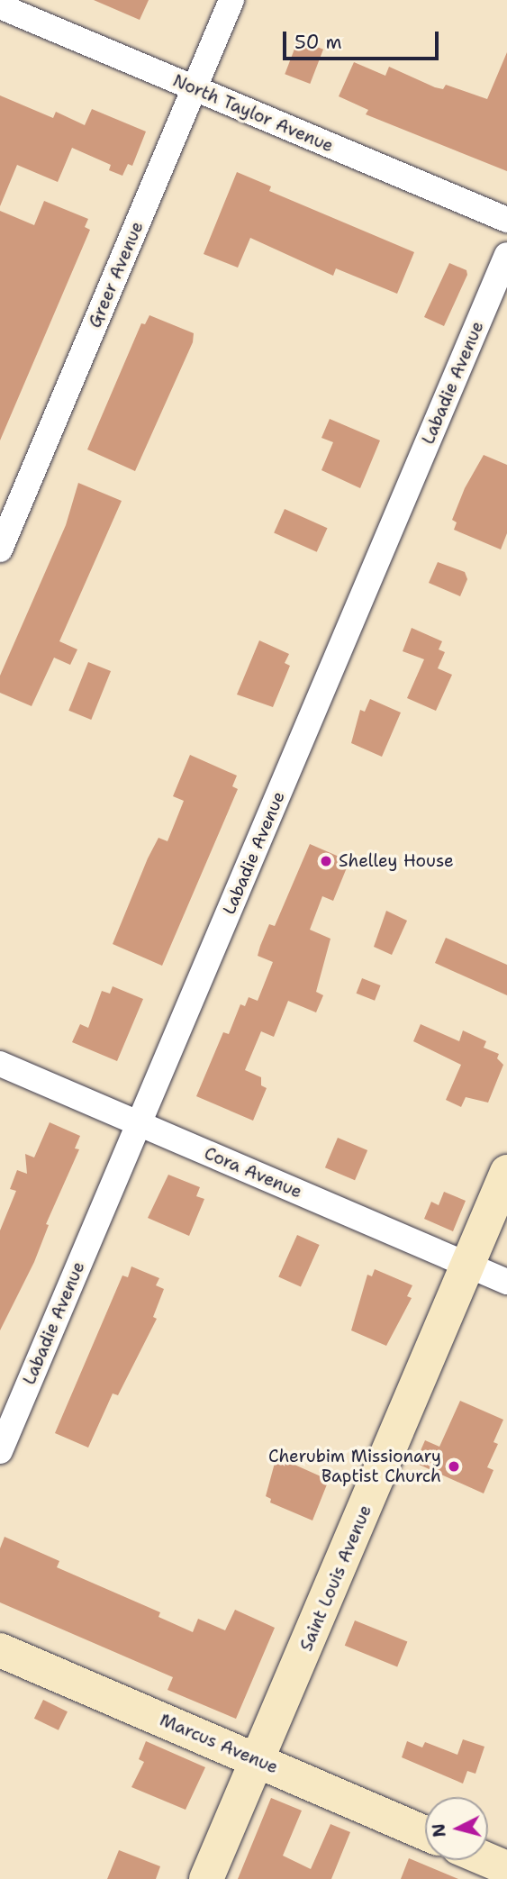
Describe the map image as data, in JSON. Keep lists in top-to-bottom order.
{
  "streets": {
    "street": [
      "North Taylor Avenue",
      "Greer Avenue",
      "Labadie Avenue",
      "Cora Avenue",
      "Saint Louis Avenue",
      "Marcus Avenue"
    ]
  },
  "crossings": [
    ["North Taylor Avenue", "Greer Avenue"],
    ["Labadie Avenue", "Cora Avenue"],
    ["Cora Avenue", "Saint Louis Avenue"],
    ["Saint Louis Avenue", "Marcus Avenue"]
  ],
  "places": ["Shelley House", "Cherubim Missionary Baptist Church"],
  "scale_bar": "50 m",
  "north": "left"
}
